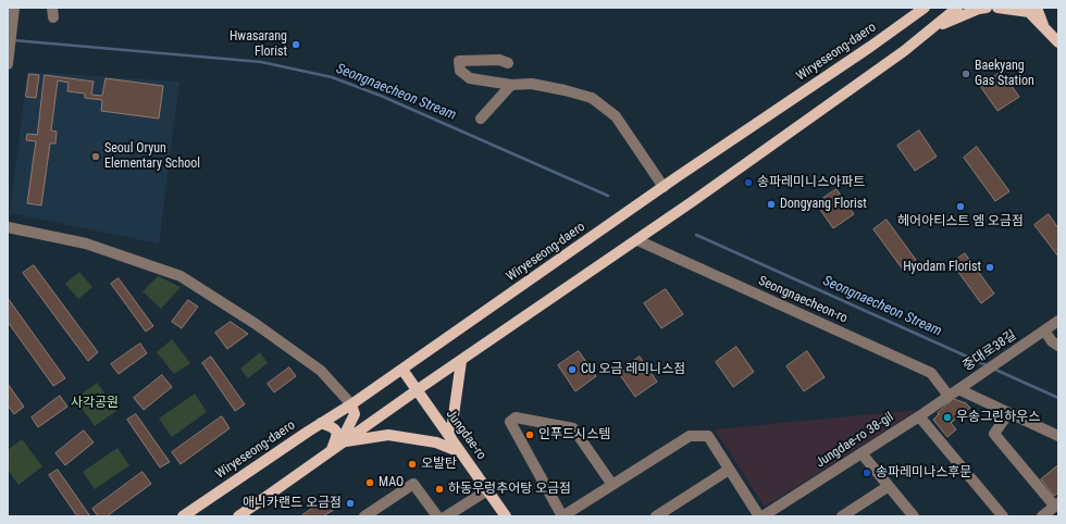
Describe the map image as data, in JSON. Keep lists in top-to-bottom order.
{
  "streets": {
    "main road": ["Wiryeseong-daero", "Jungdae-ro"],
    "street": ["Seongnaecheon-ro", "중대로38길", "Jungdae-ro 38-gil"]
  },
  "crossings": [
    ["Wiryeseong-daero", "Jungdae-ro"],
    ["Seongnaecheon-ro", "Jungdae-ro 38-gil"],
    ["중대로38길", "Jungdae-ro 38-gil"]
  ],
  "water": ["Seongnaecheon Stream"],
  "parks": ["사각공원"],
  "places": [
    "Hwasarang Florist",
    "Baekyang Gas Station",
    "Seoul Oryun Elementary School",
    "송파레미니스아파트",
    "Dongyang Florist",
    "헤어아티스트 엠 오금점",
    "Hyodam Florist",
    "CU 오금 레미니스점",
    "우송그린하우스",
    "인푸드시스템",
    "오발탄",
    "송파레미나스후문",
    "MAO",
    "하동우렁추어탕 오금점",
    "애니카랜드 오금점"
  ]
}
